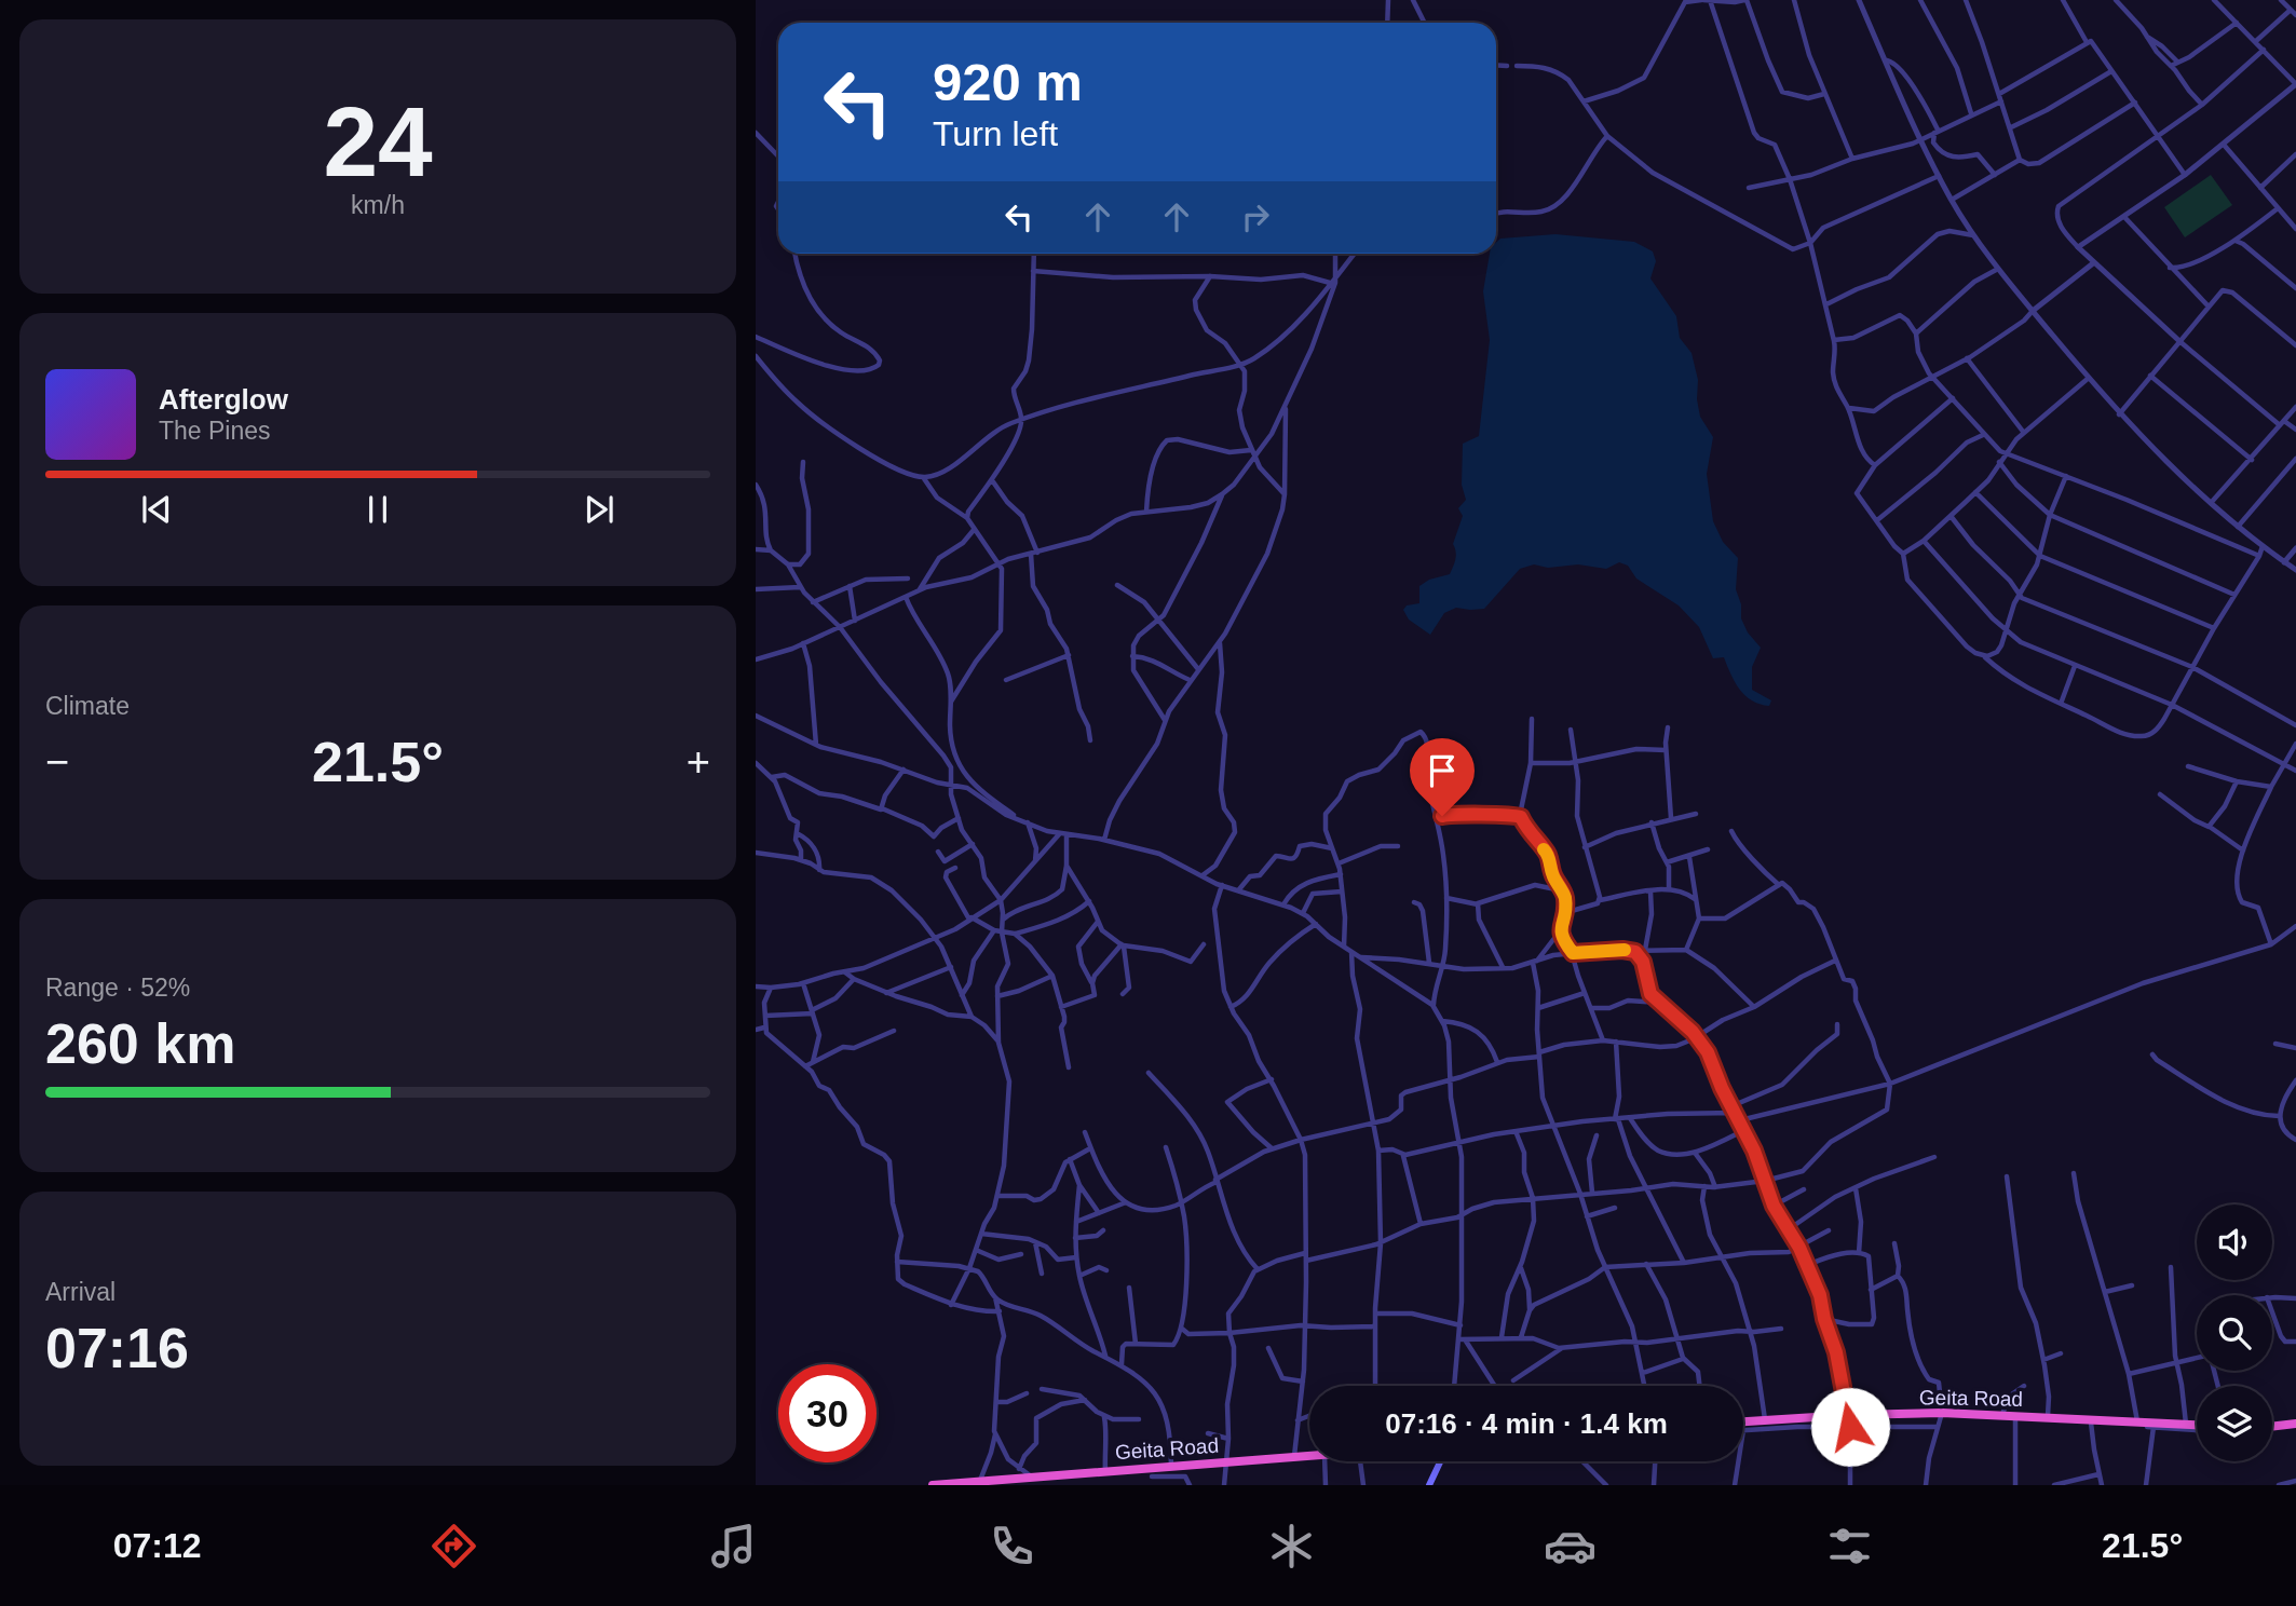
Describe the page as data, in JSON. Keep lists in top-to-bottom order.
{
  "streets": {
    "highway": ["Geita Road"]
  },
  "page": {
    "tile": [
      ["24", "km/h"],
      "Climate",
      ["Range · 52%", "260 km"],
      ["Arrival", "07:16"]
    ],
    "turn": ["920 m", "Turn left"],
    "song": ["Afterglow", "The Pines"],
    "heat": ["−", "21.5°", "+"],
    "limit": "30",
    "trip": "07:16 · 4 min · 1.4 km",
    "tabs": ["07:12", "21.5°"]
  }
}
